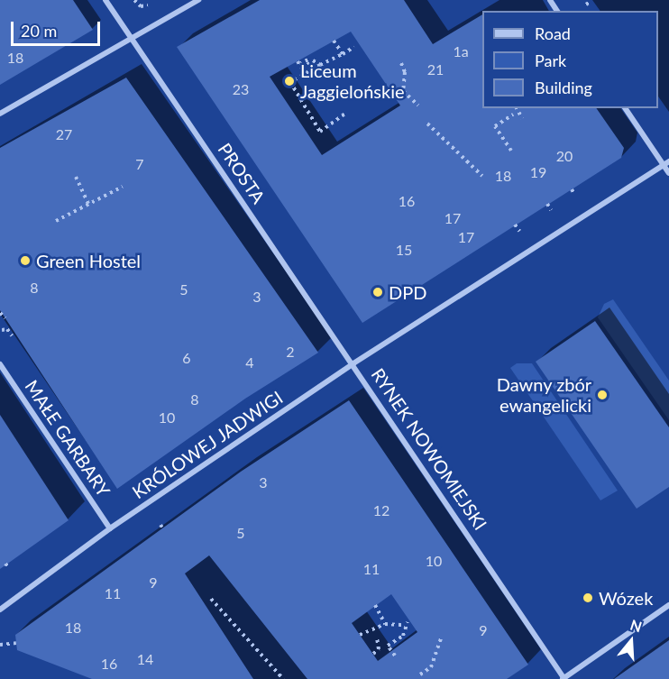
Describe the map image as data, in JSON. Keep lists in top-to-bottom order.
{
  "streets": {
    "street": [
      "PROSTA",
      "MAŁE GARBARY",
      "KRÓLOWEJ JADWIGI",
      "RYNEK NOWOMIEJSKI"
    ]
  },
  "crossings": [
    ["PROSTA", "KRÓLOWEJ JADWIGI"],
    ["PROSTA", "RYNEK NOWOMIEJSKI"],
    ["MAŁE GARBARY", "KRÓLOWEJ JADWIGI"],
    ["KRÓLOWEJ JADWIGI", "RYNEK NOWOMIEJSKI"]
  ],
  "places": [
    "Liceum Jaggielońskie",
    "Green Hostel",
    "DPD",
    "Dawny zbór ewangelicki",
    "Wózek"
  ],
  "house_numbers": [
    "1a",
    "18",
    "21",
    "23",
    "27",
    "20",
    "7",
    "19",
    "18",
    "16",
    "17",
    "17",
    "15",
    "8",
    "5",
    "3",
    "2",
    "6",
    "4",
    "8",
    "10",
    "3",
    "12",
    "5",
    "10",
    "11",
    "9",
    "11",
    "18",
    "9",
    "14",
    "16"
  ],
  "legend": ["Road", "Park", "Building"],
  "scale_bar": "20 m",
  "north": "top"
}
